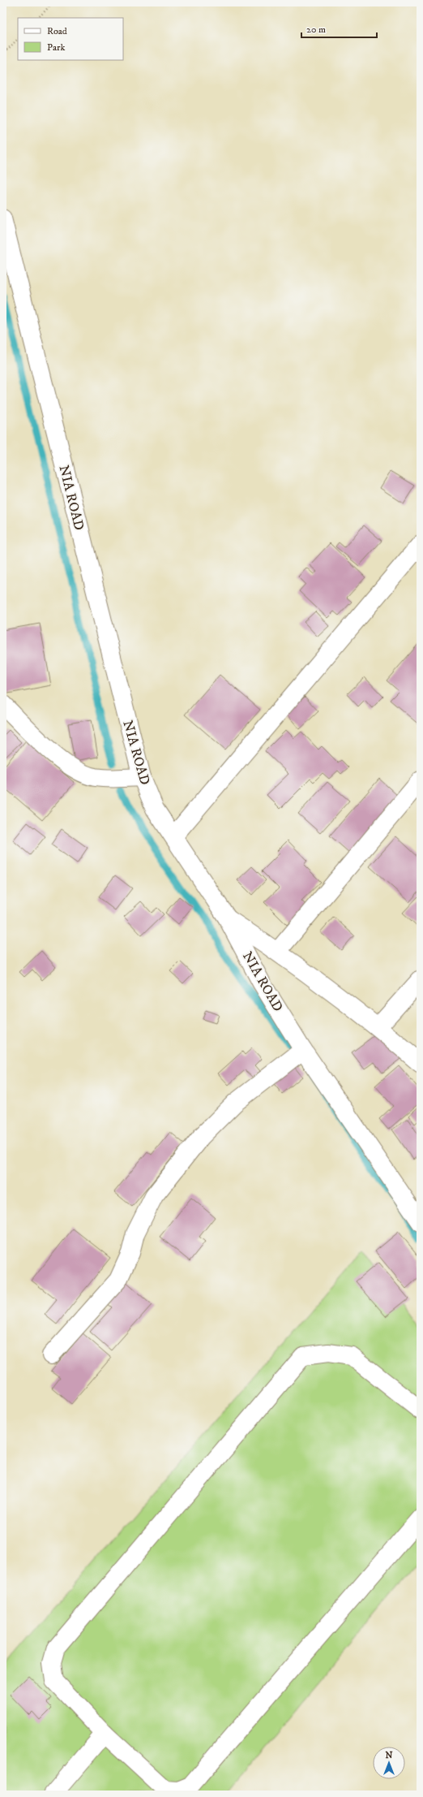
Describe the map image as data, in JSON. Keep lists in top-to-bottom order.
{
  "streets": {
    "street": ["NIA ROAD"]
  },
  "legend": ["Road", "Park"],
  "scale_bar": "20 m",
  "north": "top"
}
